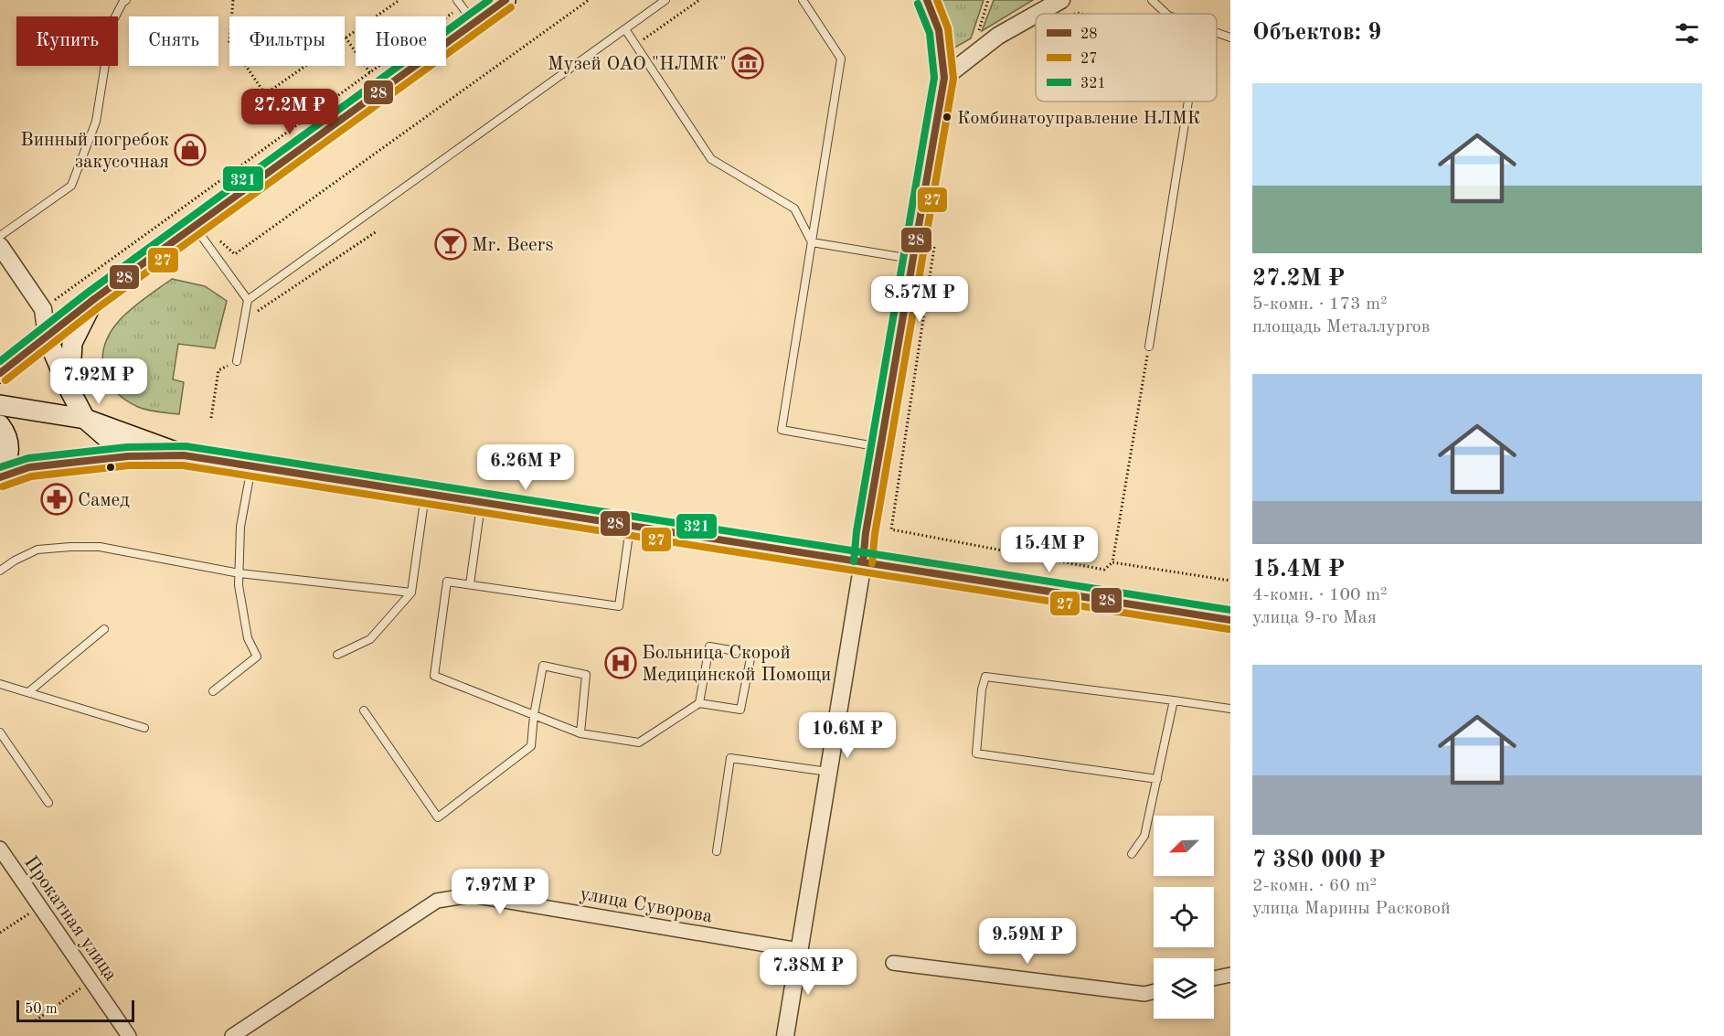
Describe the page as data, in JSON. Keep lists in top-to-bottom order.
{
  "streets": {
    "street": ["улица Суворова", "Прокатная улица"]
  },
  "places": {
    "museum": ["Музей ОАО \"НЛМК\""],
    "other": ["Комбинатоуправление НЛМК"],
    "shop": ["Винный погребок закусочная"],
    "bar": ["Mr. Beers"],
    "pharmacy": ["Самед"],
    "hospital": ["Больница Скорой Медицинской Помощи"]
  },
  "lines": ["transit line 28", "transit line 27", "transit line 321"],
  "legend": ["28", "27", "321"],
  "scale_bar": "50 m",
  "north": "bottom left",
  "page": {
    "heading": "Объектов: 9",
    "chip": [
      "Купить",
      "Снять",
      "Фильтры",
      "Новое"
    ],
    "list": [
      {
        "name": "27.2M ₽",
        "note": "5-комн. · 173 m² · площадь Металлургов"
      },
      {
        "name": "15.4M ₽",
        "note": "4-комн. · 100 m² · улица 9-го Мая"
      },
      {
        "name": "7 380 000 ₽",
        "note": "2-комн. · 60 m² · улица Марины Расковой"
      }
    ],
    "price": [
      "27.2M ₽",
      "8.57M ₽",
      "7.92M ₽",
      "6.26M ₽",
      "15.4M ₽",
      "10.6M ₽",
      "7.97M ₽",
      "9.59M ₽",
      "7.38M ₽"
    ],
    "scale": "50 m"
  }
}
